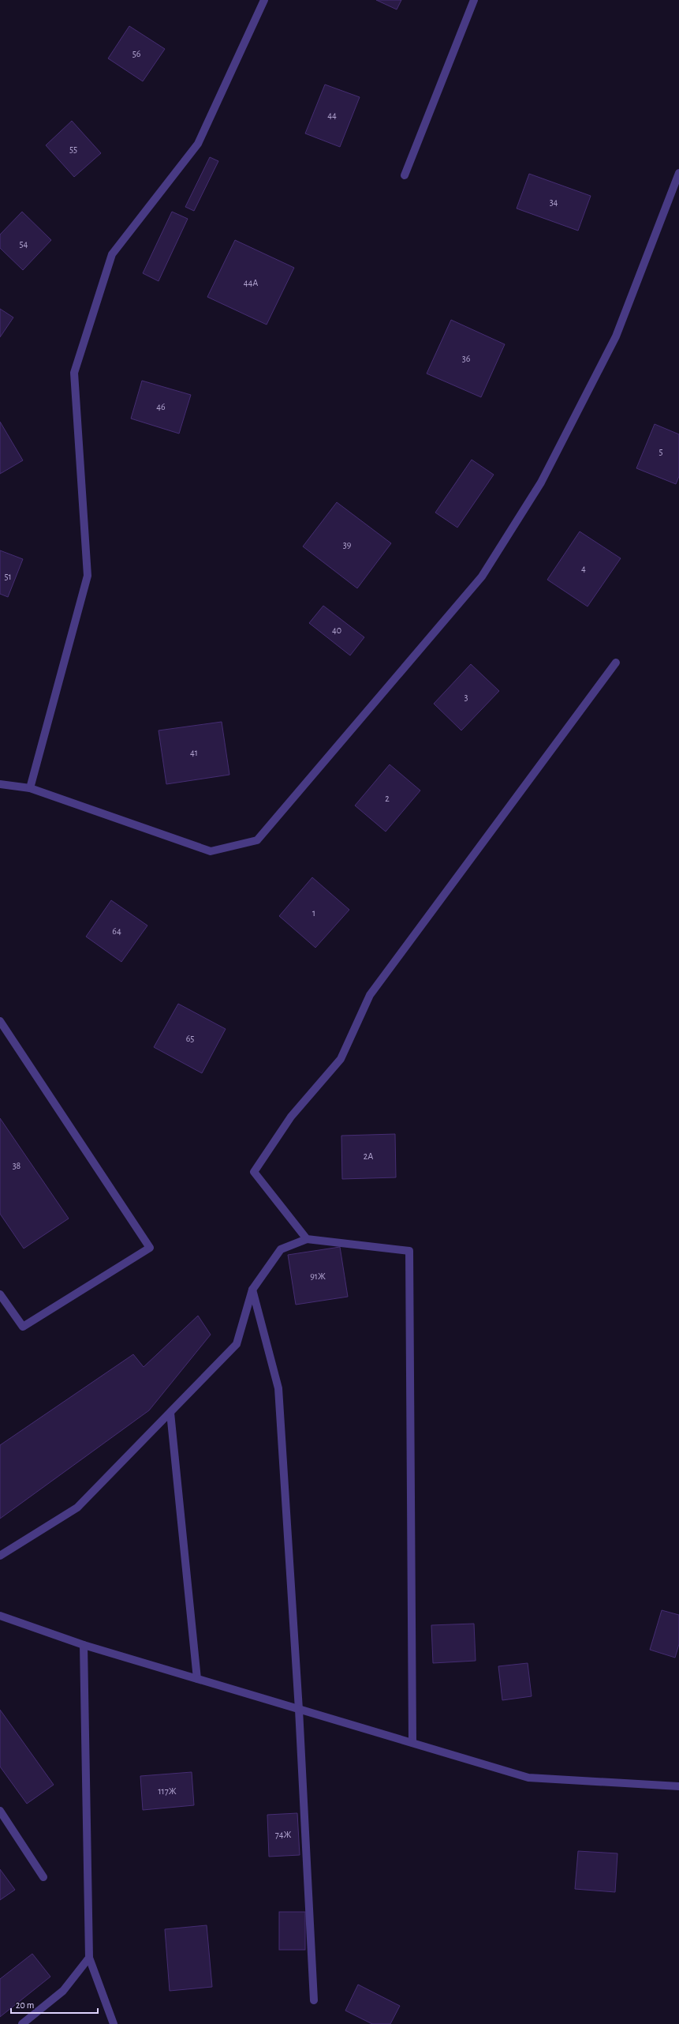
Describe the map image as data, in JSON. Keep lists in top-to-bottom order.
{
  "house_numbers": [
    "56",
    "44",
    "55",
    "34",
    "54",
    "44А",
    "36",
    "46",
    "5",
    "39",
    "4",
    "51",
    "40",
    "3",
    "41",
    "2",
    "1",
    "64",
    "65",
    "2А",
    "38",
    "91Ж",
    "117Ж",
    "74Ж"
  ],
  "scale_bar": "20 m"
}
